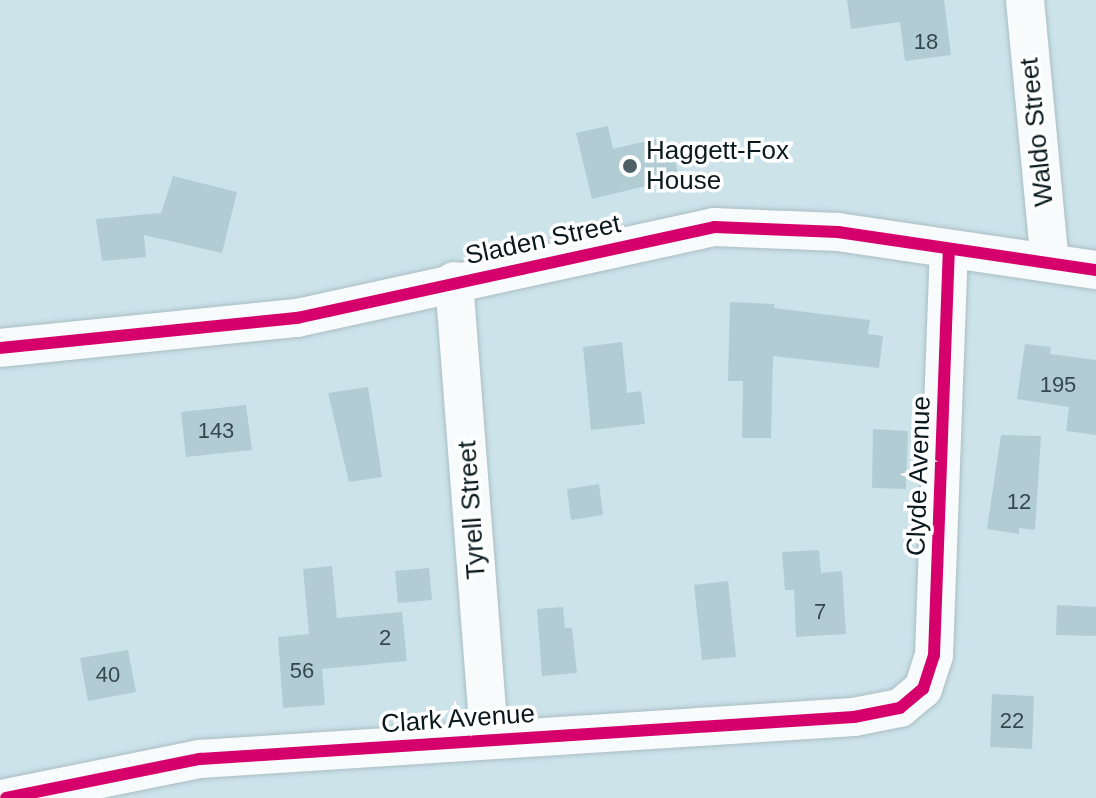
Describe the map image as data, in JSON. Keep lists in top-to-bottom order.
{
  "streets": {
    "street": [
      "Waldo Street",
      "Sladen Street",
      "Clyde Avenue",
      "Tyrell Street",
      "Clark Avenue"
    ]
  },
  "crossings": [
    ["Waldo Street", "Sladen Street"],
    ["Sladen Street", "Clyde Avenue"],
    ["Sladen Street", "Tyrell Street"],
    ["Clyde Avenue", "Clark Avenue"],
    ["Tyrell Street", "Clark Avenue"]
  ],
  "places": ["Haggett-Fox House"],
  "house_numbers": [
    "18",
    "195",
    "143",
    "12",
    "7",
    "2",
    "56",
    "40",
    "22"
  ]
}
